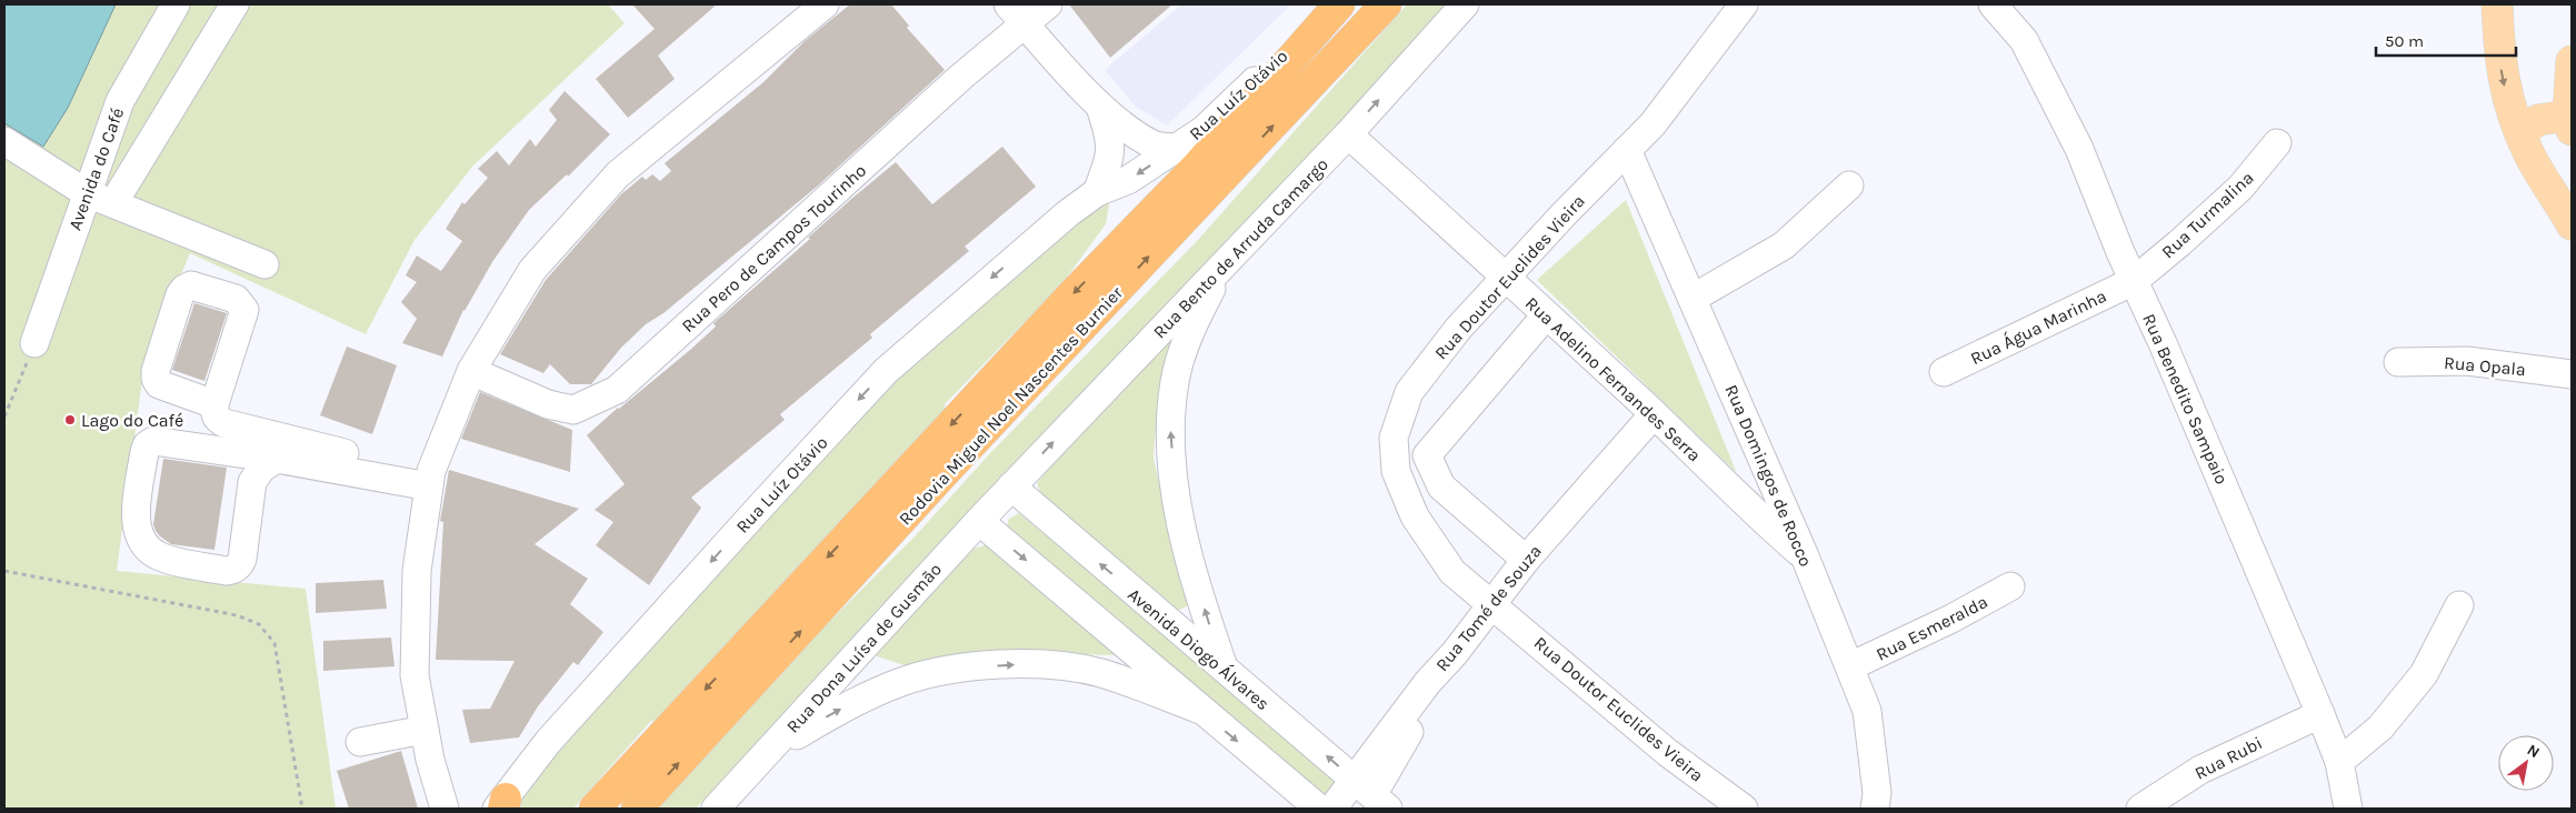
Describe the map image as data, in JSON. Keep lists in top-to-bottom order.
{
  "streets": {
    "highway": ["Rodovia Miguel Noel Nascentes Burnier"],
    "street": [
      "Rua Luíz Otávio",
      "Avenida do Café",
      "Rua Turmalina",
      "Rua Pero de Campos Tourinho",
      "Rua Bento de Arruda Camargo",
      "Rua Doutor Euclides Vieira",
      "Rua Água Marinha",
      "Rua Opala",
      "Rua Adelino Fernandes Serra",
      "Rua Benedito Sampaio",
      "Rua Domingos de Rocco",
      "Rua Tomé de Souza",
      "Rua Esmeralda",
      "Rua Dona Luísa de Gusmão",
      "Avenida Diogo Álvares",
      "Rua Rubi"
    ]
  },
  "crossings": [
    ["Rua Luíz Otávio", "Rodovia Miguel Noel Nascentes Burnier"],
    ["Rua Turmalina", "Rua Água Marinha"],
    ["Rua Turmalina", "Rua Benedito Sampaio"],
    ["Rua Bento de Arruda Camargo", "Rua Adelino Fernandes Serra"],
    ["Rua Bento de Arruda Camargo", "Rua Dona Luísa de Gusmão"],
    ["Rua Bento de Arruda Camargo", "Avenida Diogo Álvares"],
    ["Rua Doutor Euclides Vieira", "Rua Adelino Fernandes Serra"],
    ["Rua Doutor Euclides Vieira", "Rua Domingos de Rocco"],
    ["Rua Doutor Euclides Vieira", "Rua Tomé de Souza"],
    ["Rua Água Marinha", "Rua Benedito Sampaio"],
    ["Rua Adelino Fernandes Serra", "Rua Domingos de Rocco"],
    ["Rua Adelino Fernandes Serra", "Rua Tomé de Souza"],
    ["Rua Benedito Sampaio", "Rua Rubi"],
    ["Rua Domingos de Rocco", "Rua Esmeralda"],
    ["Rua Tomé de Souza", "Avenida Diogo Álvares"],
    ["Rua Dona Luísa de Gusmão", "Avenida Diogo Álvares"]
  ],
  "one_way": ["Rua Luíz Otávio", "Rua Bento de Arruda Camargo"],
  "places": ["Lago do Café"],
  "scale_bar": "50 m",
  "north": "top right"
}
